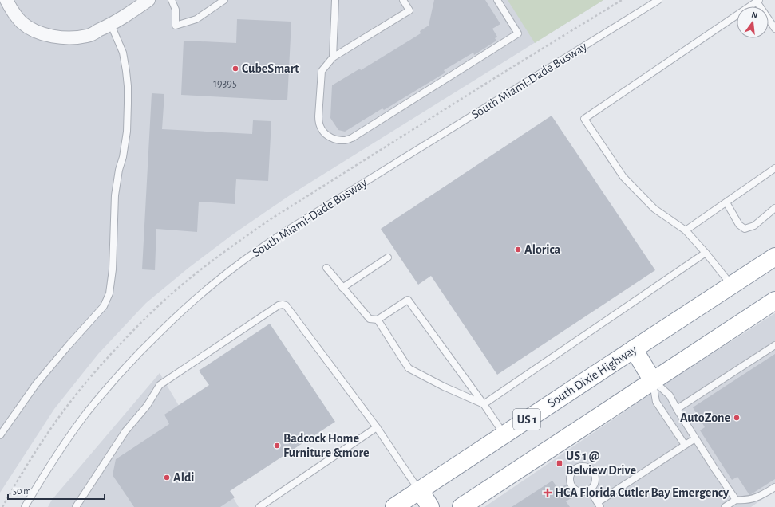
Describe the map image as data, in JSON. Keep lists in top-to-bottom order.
{
  "streets": {
    "highway": ["South Dixie Highway", "US 1"],
    "lane": ["South Miami-Dade Busway"]
  },
  "places": {
    "other": [
      "CubeSmart",
      "Alorica",
      "AutoZone",
      "Badcock Home Furniture &more",
      "Aldi"
    ],
    "transit": ["US 1 @ Belview Drive"],
    "health": ["HCA Florida Cutler Bay Emergency"]
  },
  "house_numbers": ["19395"],
  "scale_bar": "50 m",
  "north": "top"
}
